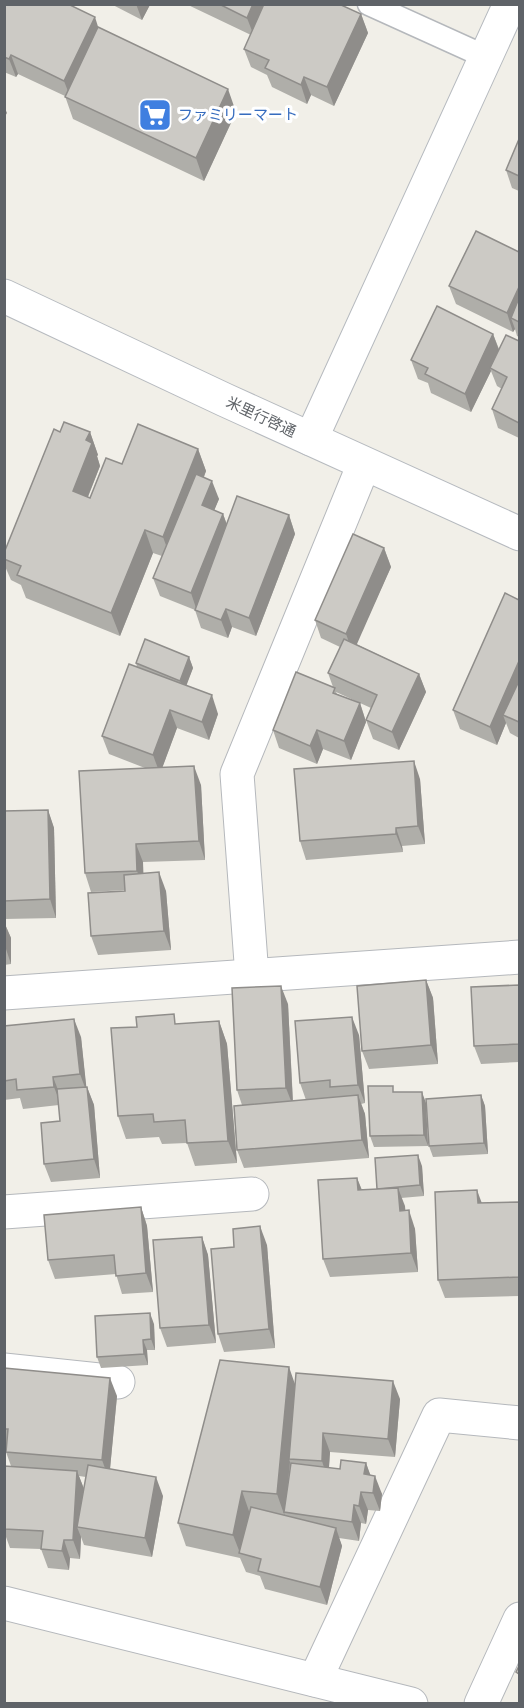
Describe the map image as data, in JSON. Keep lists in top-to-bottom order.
{
  "streets": {
    "street": ["米里行啓通"]
  },
  "places": {
    "supermarket": ["ファミリーマート"]
  }
}
